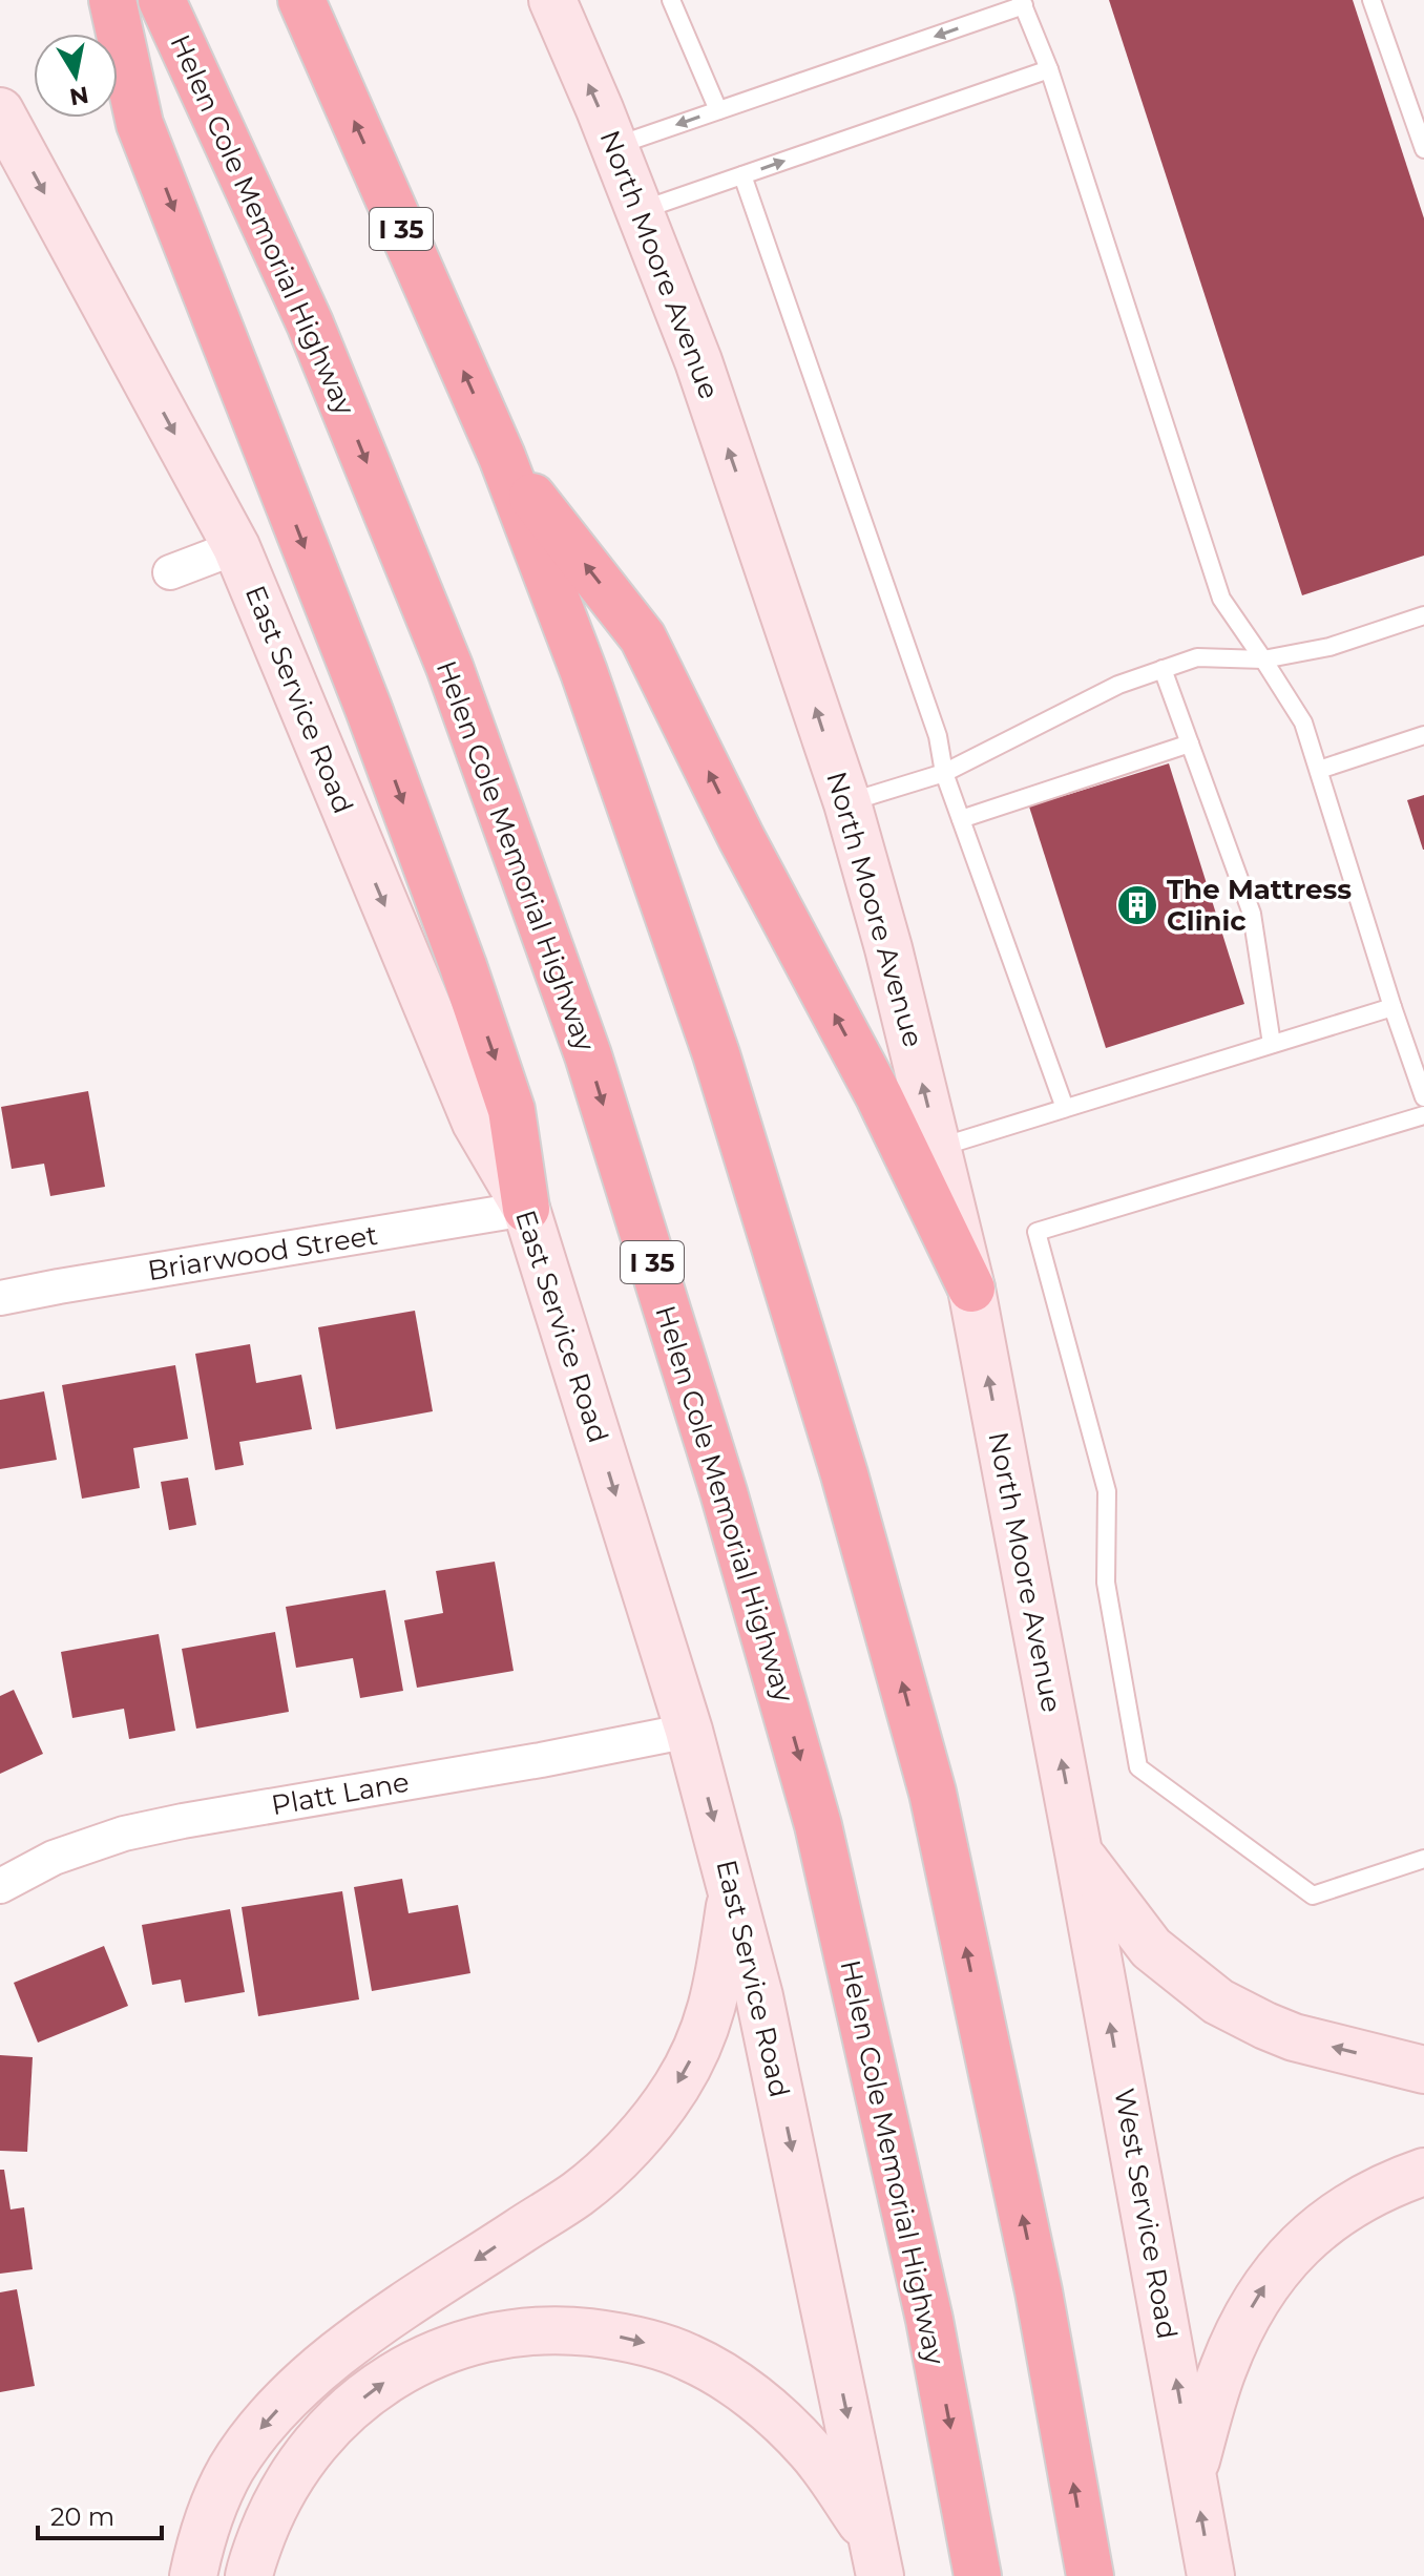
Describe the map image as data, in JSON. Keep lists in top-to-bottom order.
{
  "streets": {
    "highway": ["Helen Cole Memorial Highway", "I 35"],
    "main road": ["North Moore Avenue", "East Service Road", "West Service Road"],
    "street": ["Briarwood Street", "Platt Lane"]
  },
  "crossings": [
    ["North Moore Avenue", "West Service Road"],
    ["East Service Road", "Briarwood Street"],
    ["East Service Road", "Platt Lane"]
  ],
  "one_way": ["North Moore Avenue", "East Service Road", "West Service Road"],
  "places": {
    "building": ["The Mattress Clinic"]
  },
  "scale_bar": "20 m",
  "north": "bottom"
}
